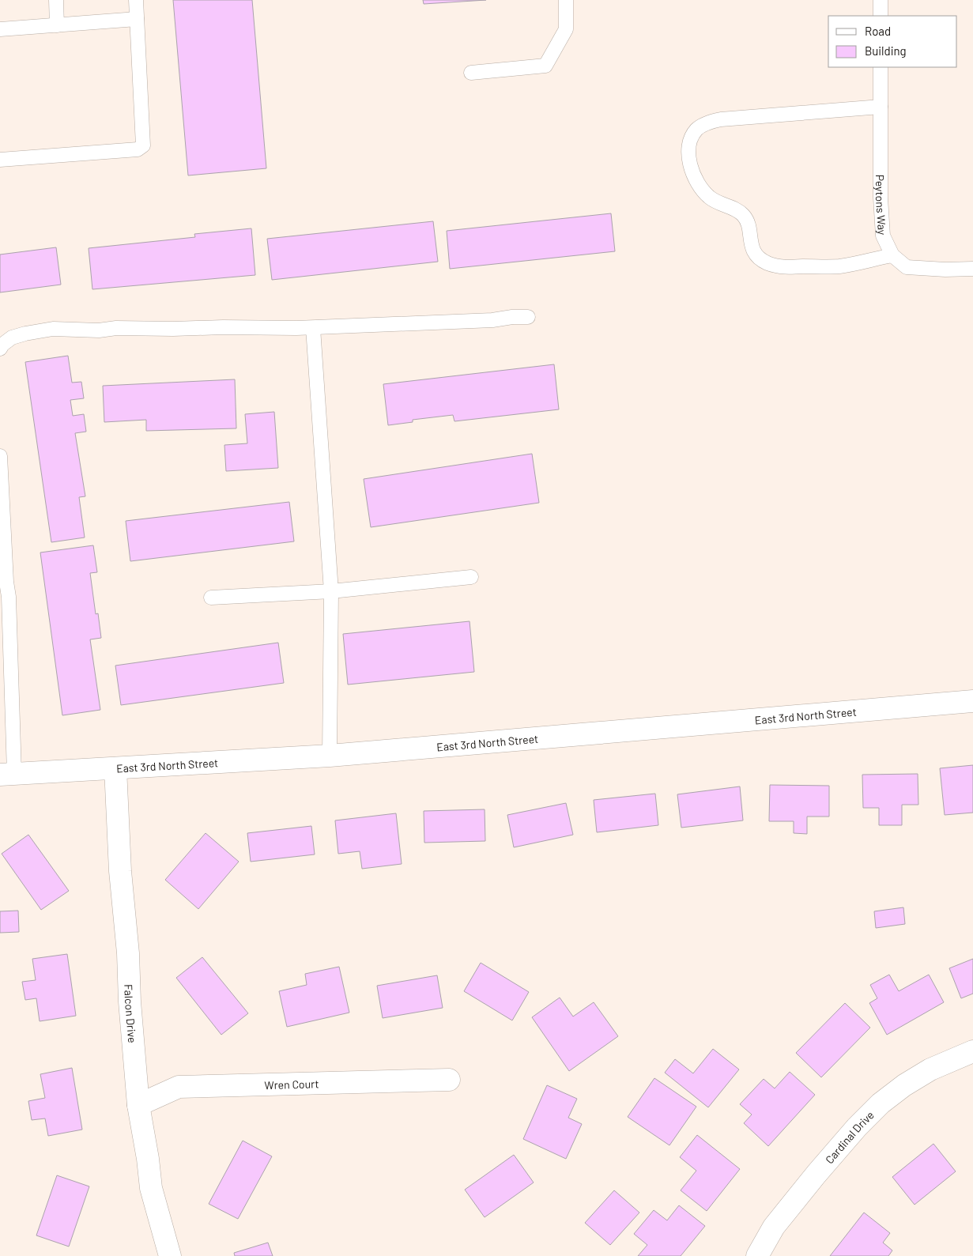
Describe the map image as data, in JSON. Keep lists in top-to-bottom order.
{
  "streets": {
    "street": [
      "East 3rd North Street",
      "Falcon Drive",
      "Wren Court",
      "Cardinal Drive"
    ],
    "lane": ["Peytons Way"]
  },
  "crossings": [
    ["East 3rd North Street", "Falcon Drive"],
    ["Falcon Drive", "Wren Court"]
  ],
  "legend": ["Road", "Building"]
}
